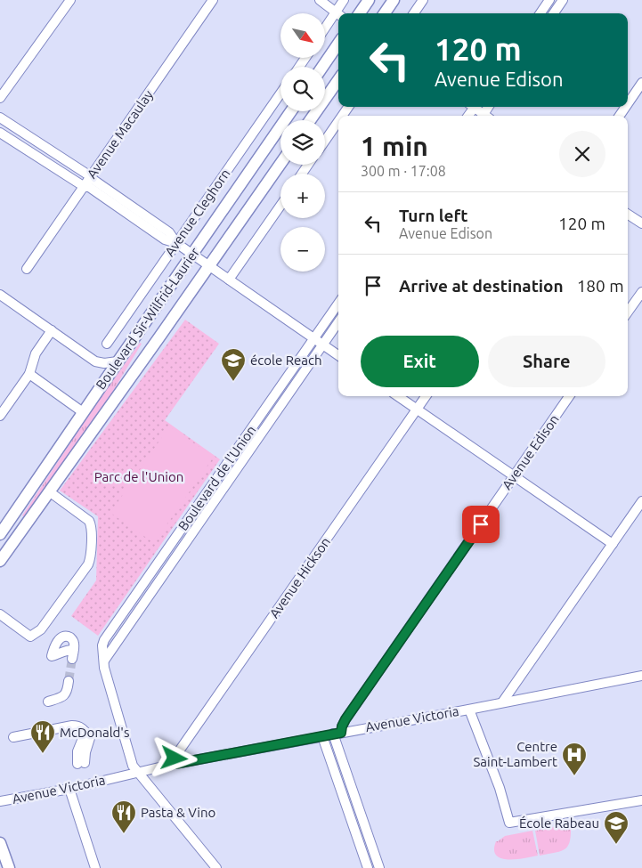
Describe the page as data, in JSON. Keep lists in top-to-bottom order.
{
  "streets": {
    "main road": ["Boulevard Sir-Wilfrid-Laurier"],
    "street": [
      "Avenue Macaulay",
      "Avenue Cleghorn",
      "Avenue Edison",
      "Boulevard de l'Union",
      "Avenue Hickson",
      "Avenue Victoria"
    ]
  },
  "crossings": [
    ["Avenue Edison", "Avenue Victoria"],
    ["Boulevard de l'Union", "Avenue Victoria"],
    ["Avenue Hickson", "Avenue Victoria"]
  ],
  "parks": ["Parc de l'Union"],
  "places": {
    "school or university": ["école Reach", "École Rabeau"],
    "restaurant": ["McDonald's", "Pasta & Vino"],
    "hospital": ["Centre Saint-Lambert"]
  },
  "north": "bottom right",
  "page": {
    "map_buttons": ["+", "−"],
    "turn": ["120 m", "Avenue Edison"],
    "heading": ["1 min", "300 m · 17:08"],
    "list": [
      {
        "name": "Turn left",
        "note": "Avenue Edison",
        "value": "120 m"
      },
      {
        "name": "Arrive at destination",
        "value": "180 m"
      }
    ],
    "buttons": ["Exit", "Share"]
  }
}
